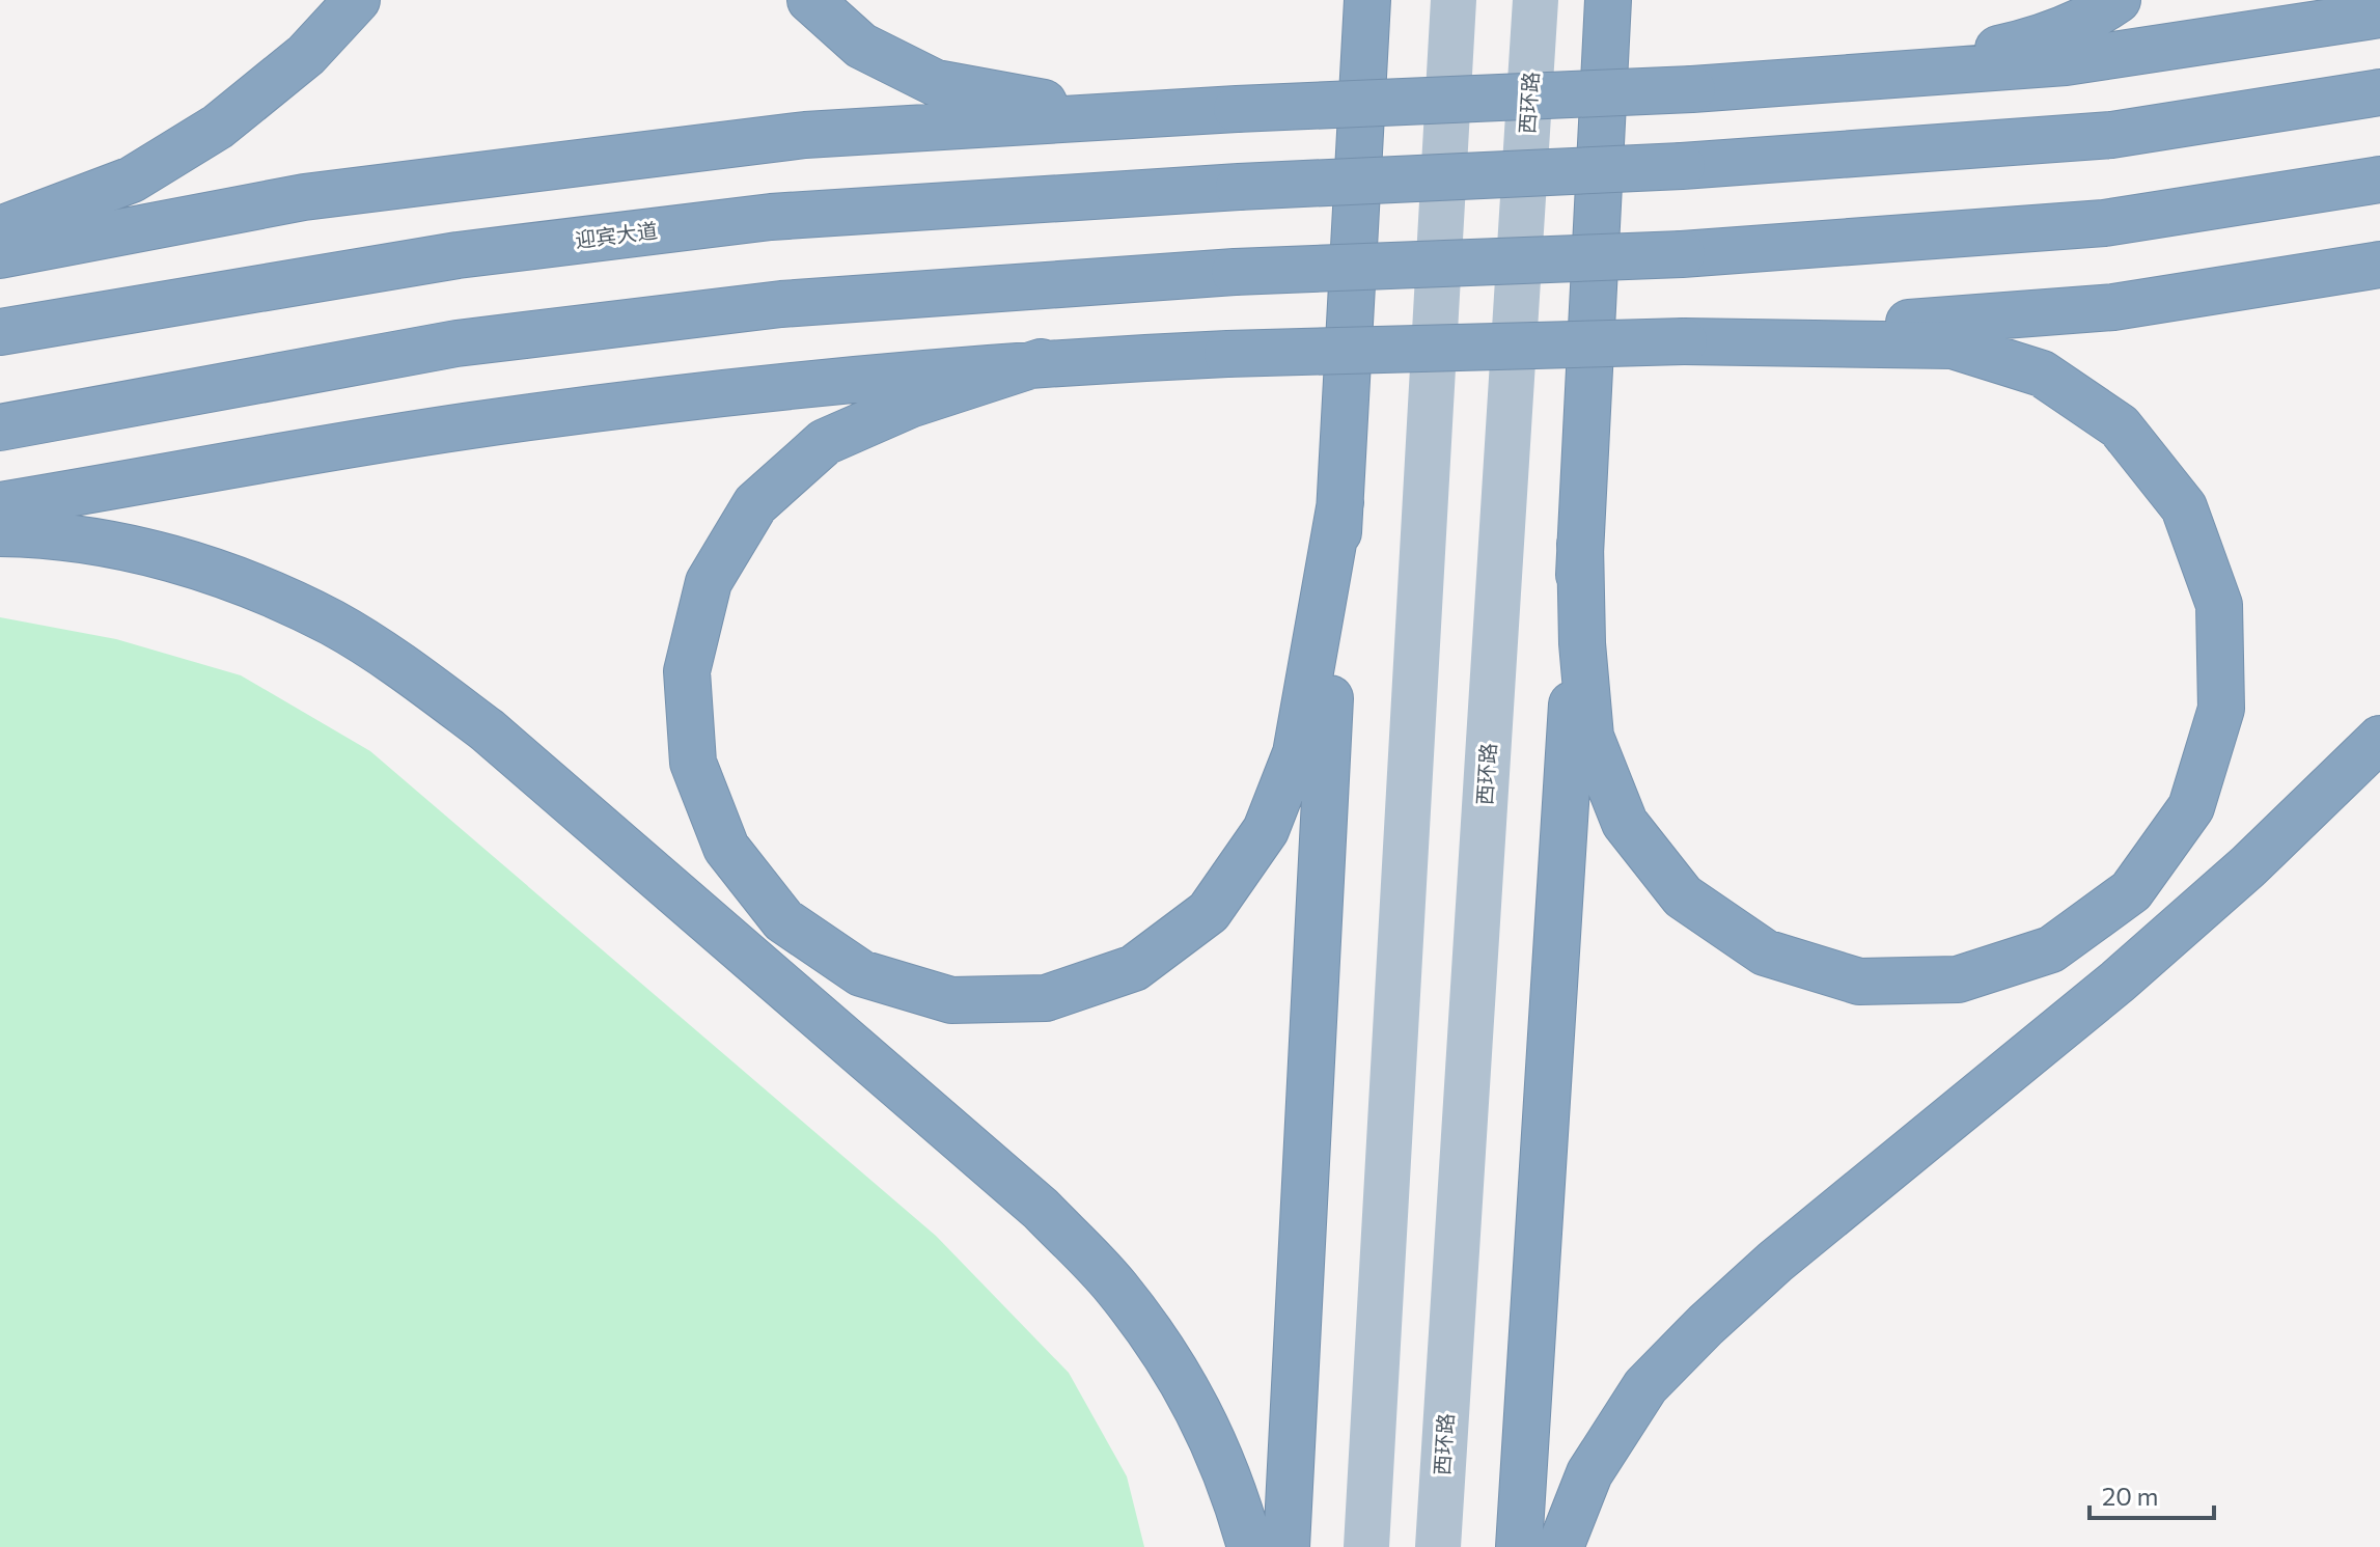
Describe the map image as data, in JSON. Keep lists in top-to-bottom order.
{
  "streets": {
    "highway": ["迎宾大道"],
    "main road": ["西环路"]
  },
  "scale_bar": "20 m"
}
